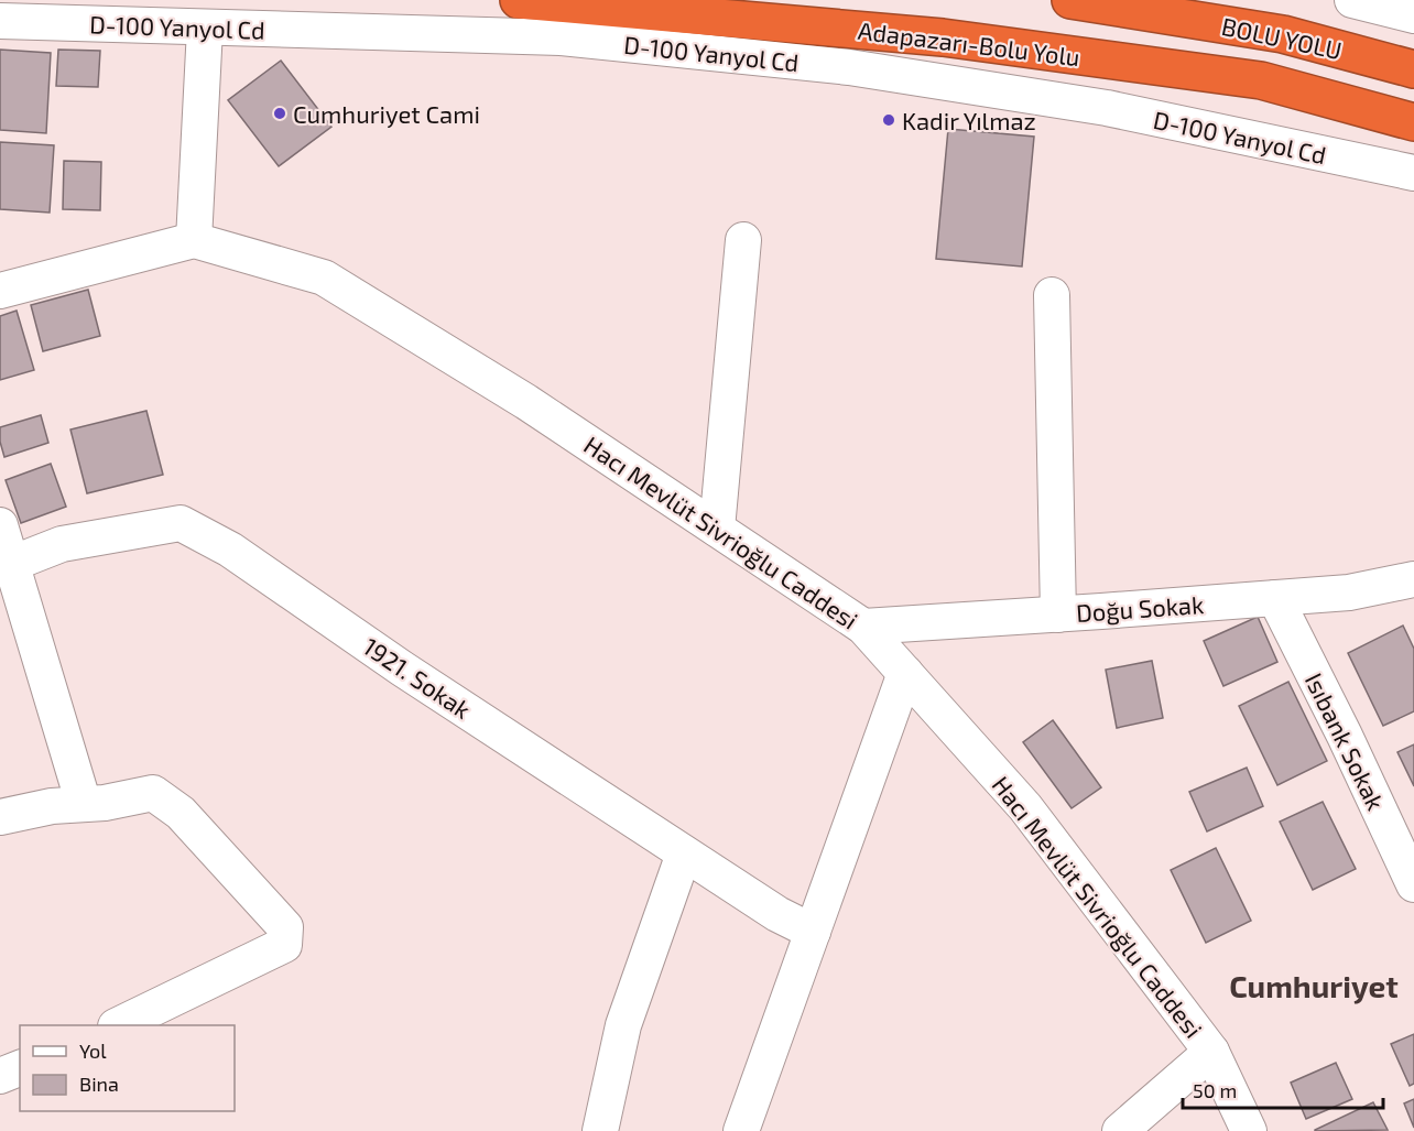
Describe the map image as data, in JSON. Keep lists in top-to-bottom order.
{
  "streets": {
    "highway": ["BOLU YOLU", "Adapazarı-Bolu Yolu"],
    "street": [
      "D-100 Yanyol Cd",
      "Hacı Mevlüt Sivrioğlu Caddesi",
      "Doğu Sokak",
      "1921. Sokak",
      "Isıbank Sokak"
    ]
  },
  "crossings": [
    ["Hacı Mevlüt Sivrioğlu Caddesi", "Doğu Sokak"],
    ["Doğu Sokak", "Isıbank Sokak"]
  ],
  "districts": ["Cumhuriyet"],
  "places": ["Cumhuriyet Cami", "Kadir Yılmaz"],
  "legend": ["Yol", "Bina"],
  "scale_bar": "50 m"
}
